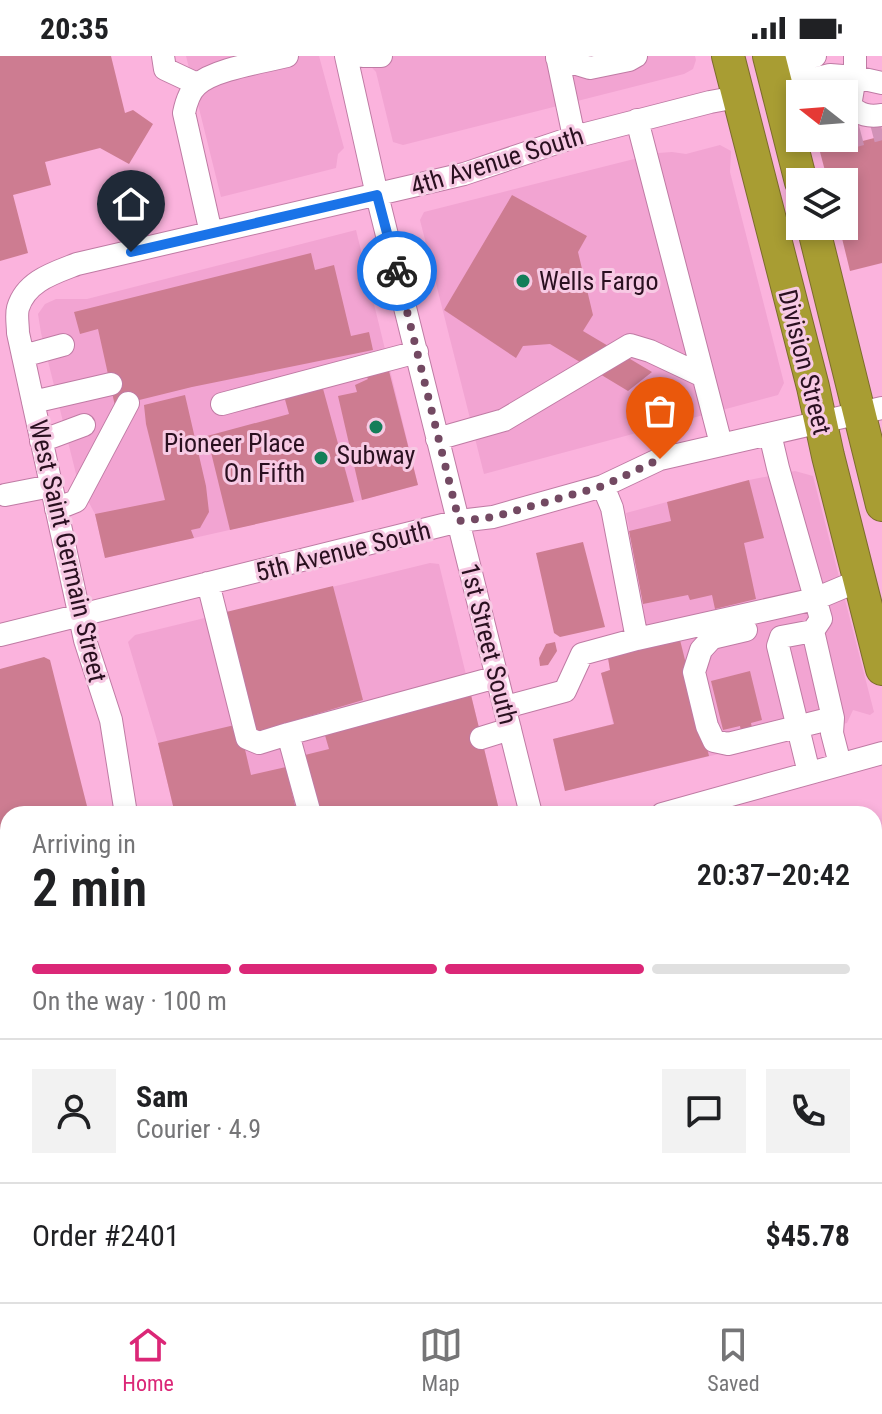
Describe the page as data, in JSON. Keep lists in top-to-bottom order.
{
  "streets": {
    "highway": ["Division Street"],
    "street": [
      "4th Avenue South",
      "West Saint Germain Street",
      "5th Avenue South",
      "1st Street South"
    ]
  },
  "crossings": [
    ["4th Avenue South", "Division Street"],
    ["4th Avenue South", "West Saint Germain Street"],
    ["4th Avenue South", "1st Street South"],
    ["Division Street", "5th Avenue South"],
    ["West Saint Germain Street", "5th Avenue South"],
    ["5th Avenue South", "1st Street South"]
  ],
  "places": ["Wells Fargo", "Subway", "Pioneer Place On Fifth"],
  "north": "left",
  "page": {
    "status": "20:35",
    "heading": ["2 min", "Arriving in", "20:37–20:42"],
    "panel": [
      "Sam",
      "Courier · 4.9",
      "Order #2401",
      "$45.78"
    ],
    "bar": "On the way · 100 m",
    "tabs": ["Home", "Map", "Saved"]
  }
}
